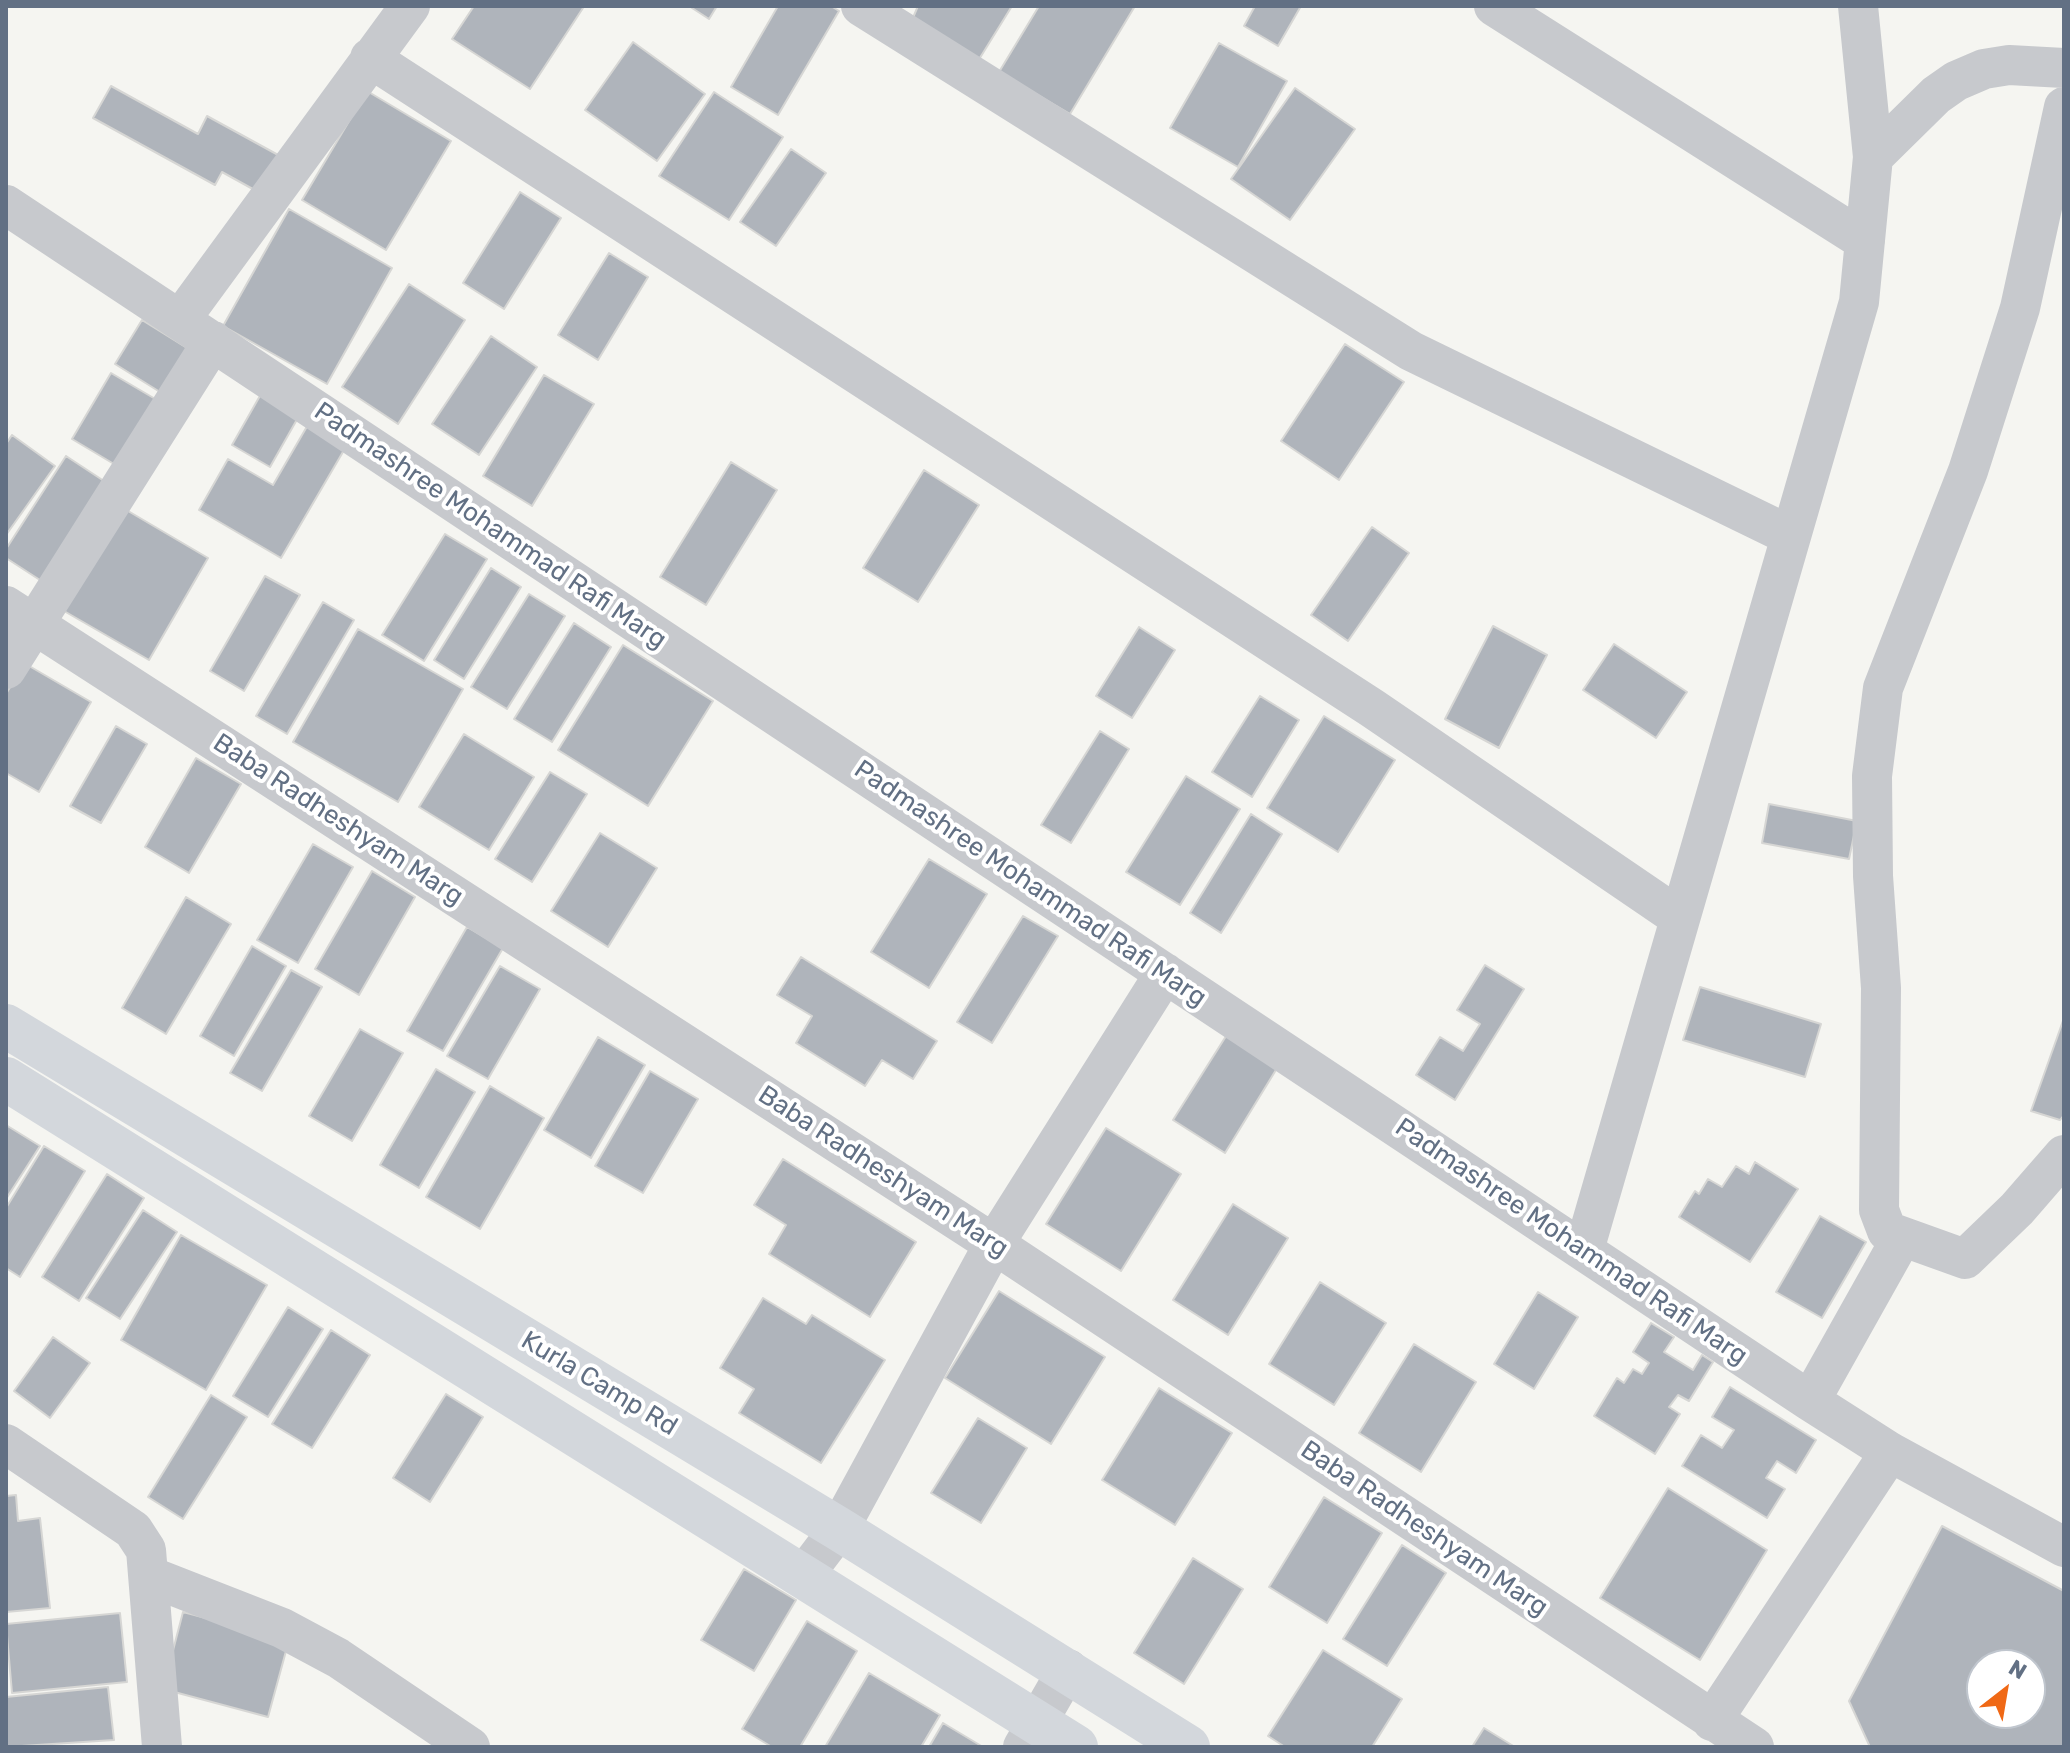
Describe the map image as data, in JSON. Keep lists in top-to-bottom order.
{
  "streets": {
    "main road": ["Kurla Camp Rd"],
    "street": ["Padmashree Mohammad Rafi Marg", "Baba Radheshyam Marg"]
  },
  "north": "top right"
}
